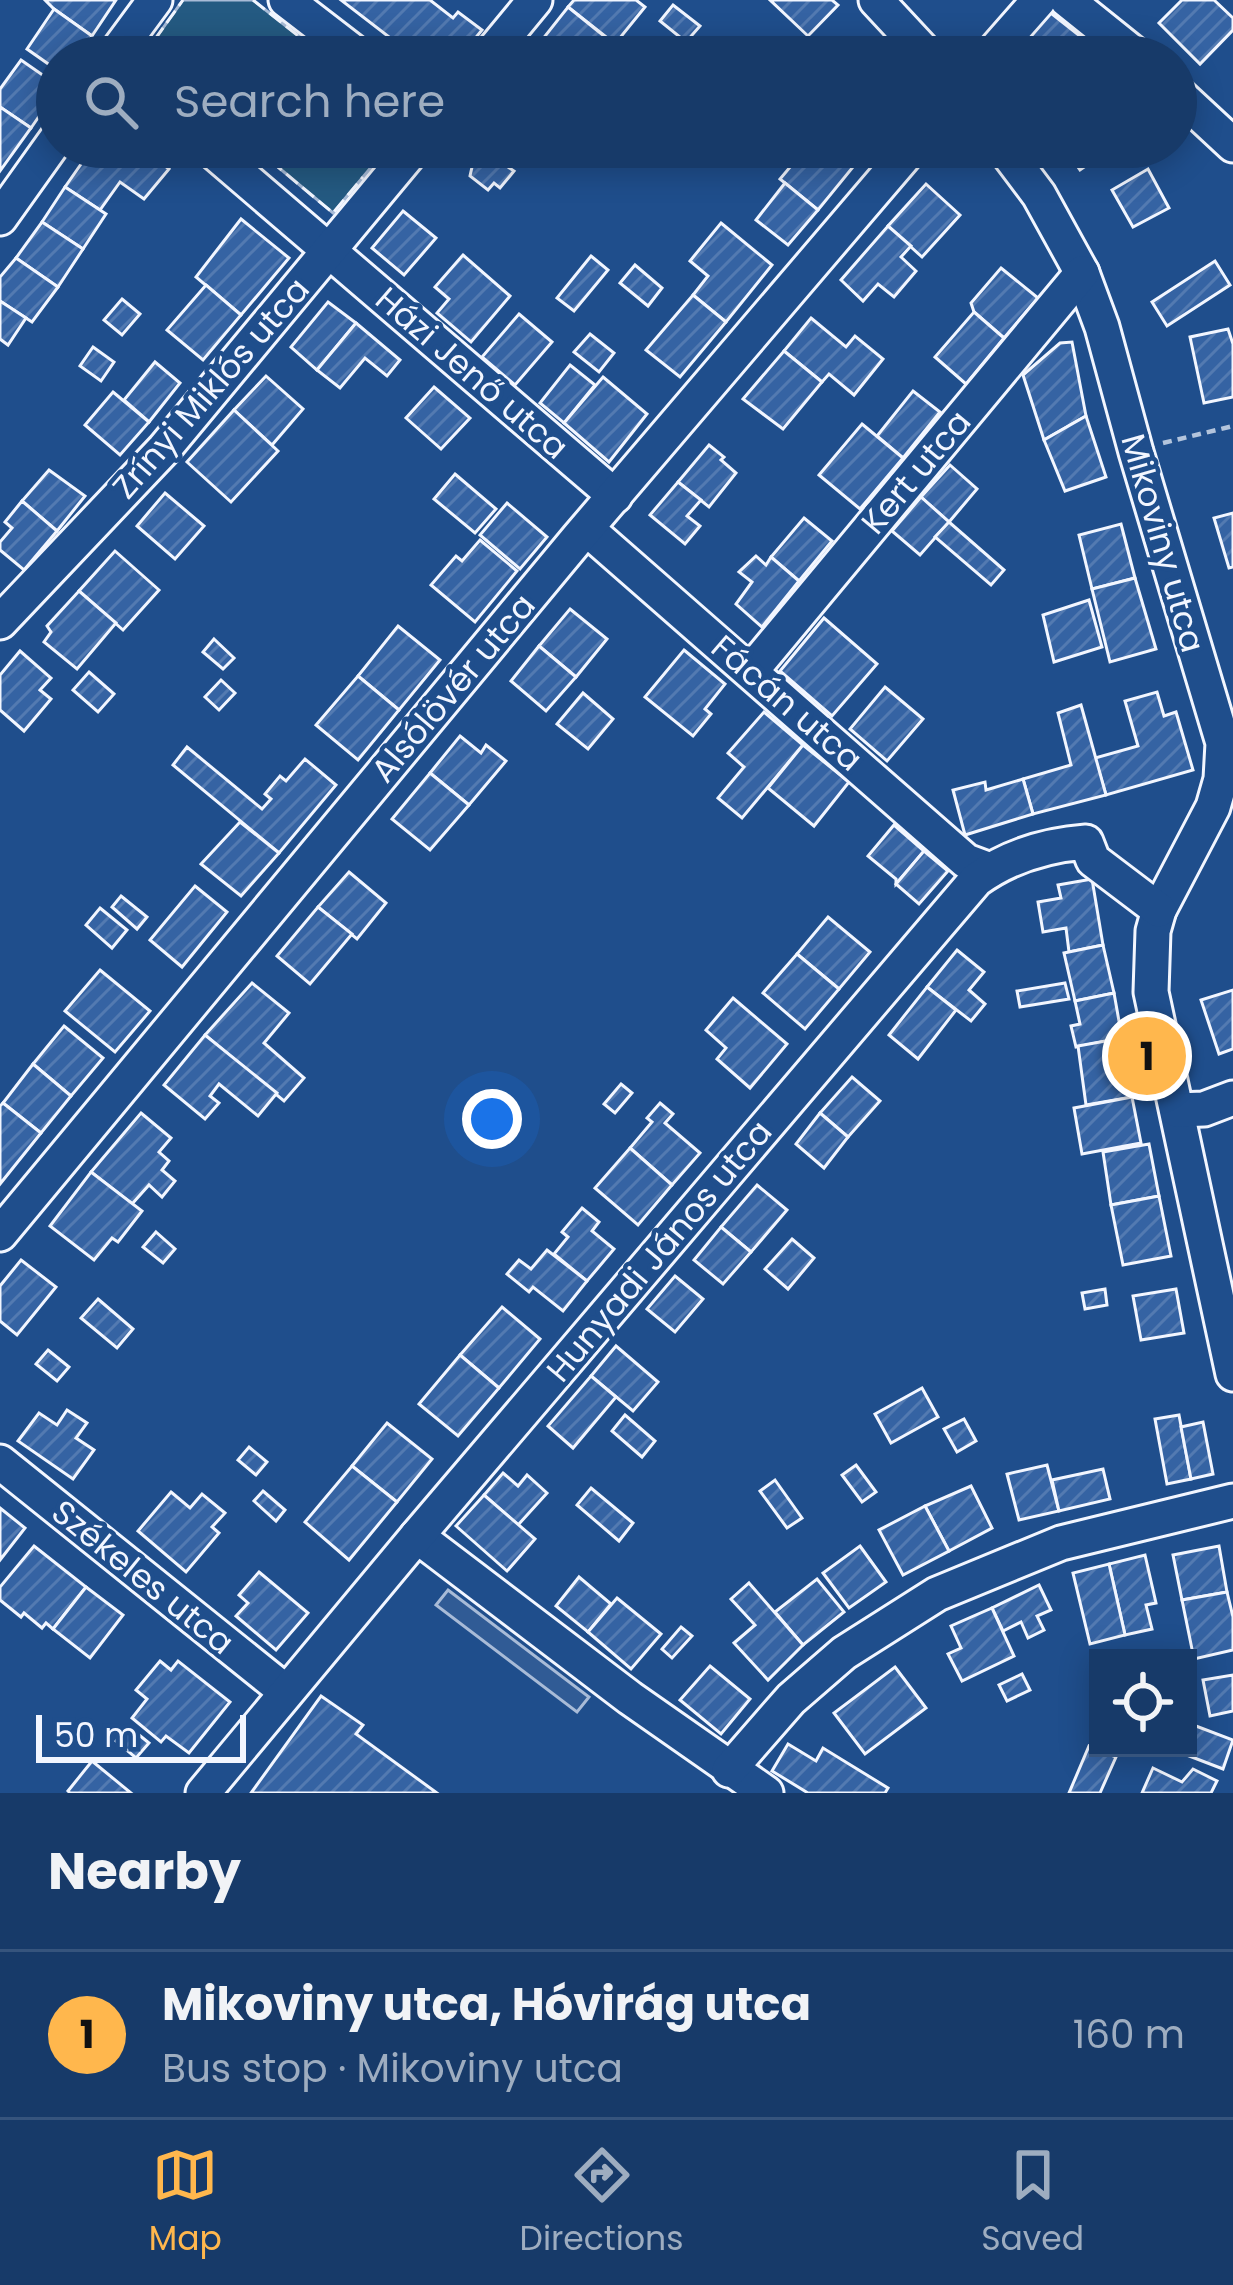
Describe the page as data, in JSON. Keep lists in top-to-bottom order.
{
  "streets": {
    "street": [
      "Házi Jenő utca",
      "Zrínyi Miklós utca",
      "Kert utca",
      "Mikoviny utca",
      "Alsólövér utca",
      "Fácán utca",
      "Hunyadi János utca",
      "Székeles utca"
    ]
  },
  "crossings": [
    ["Házi Jenő utca", "Zrínyi Miklós utca"],
    ["Házi Jenő utca", "Alsólövér utca"],
    ["Kert utca", "Mikoviny utca"],
    ["Kert utca", "Fácán utca"],
    ["Mikoviny utca", "Hunyadi János utca"],
    ["Alsólövér utca", "Fácán utca"],
    ["Fácán utca", "Hunyadi János utca"],
    ["Hunyadi János utca", "Székeles utca"]
  ],
  "scale_bar": "50 m",
  "page": {
    "search": "Search here",
    "pins": "1",
    "scale": "50 m",
    "heading": "Nearby",
    "list": [
      {
        "mark": "1",
        "name": "Mikoviny utca, Hóvirág utca",
        "note": "Bus stop · Mikoviny utca",
        "value": "160 m"
      }
    ],
    "nav": ["Map", "Directions", "Saved"]
  }
}
